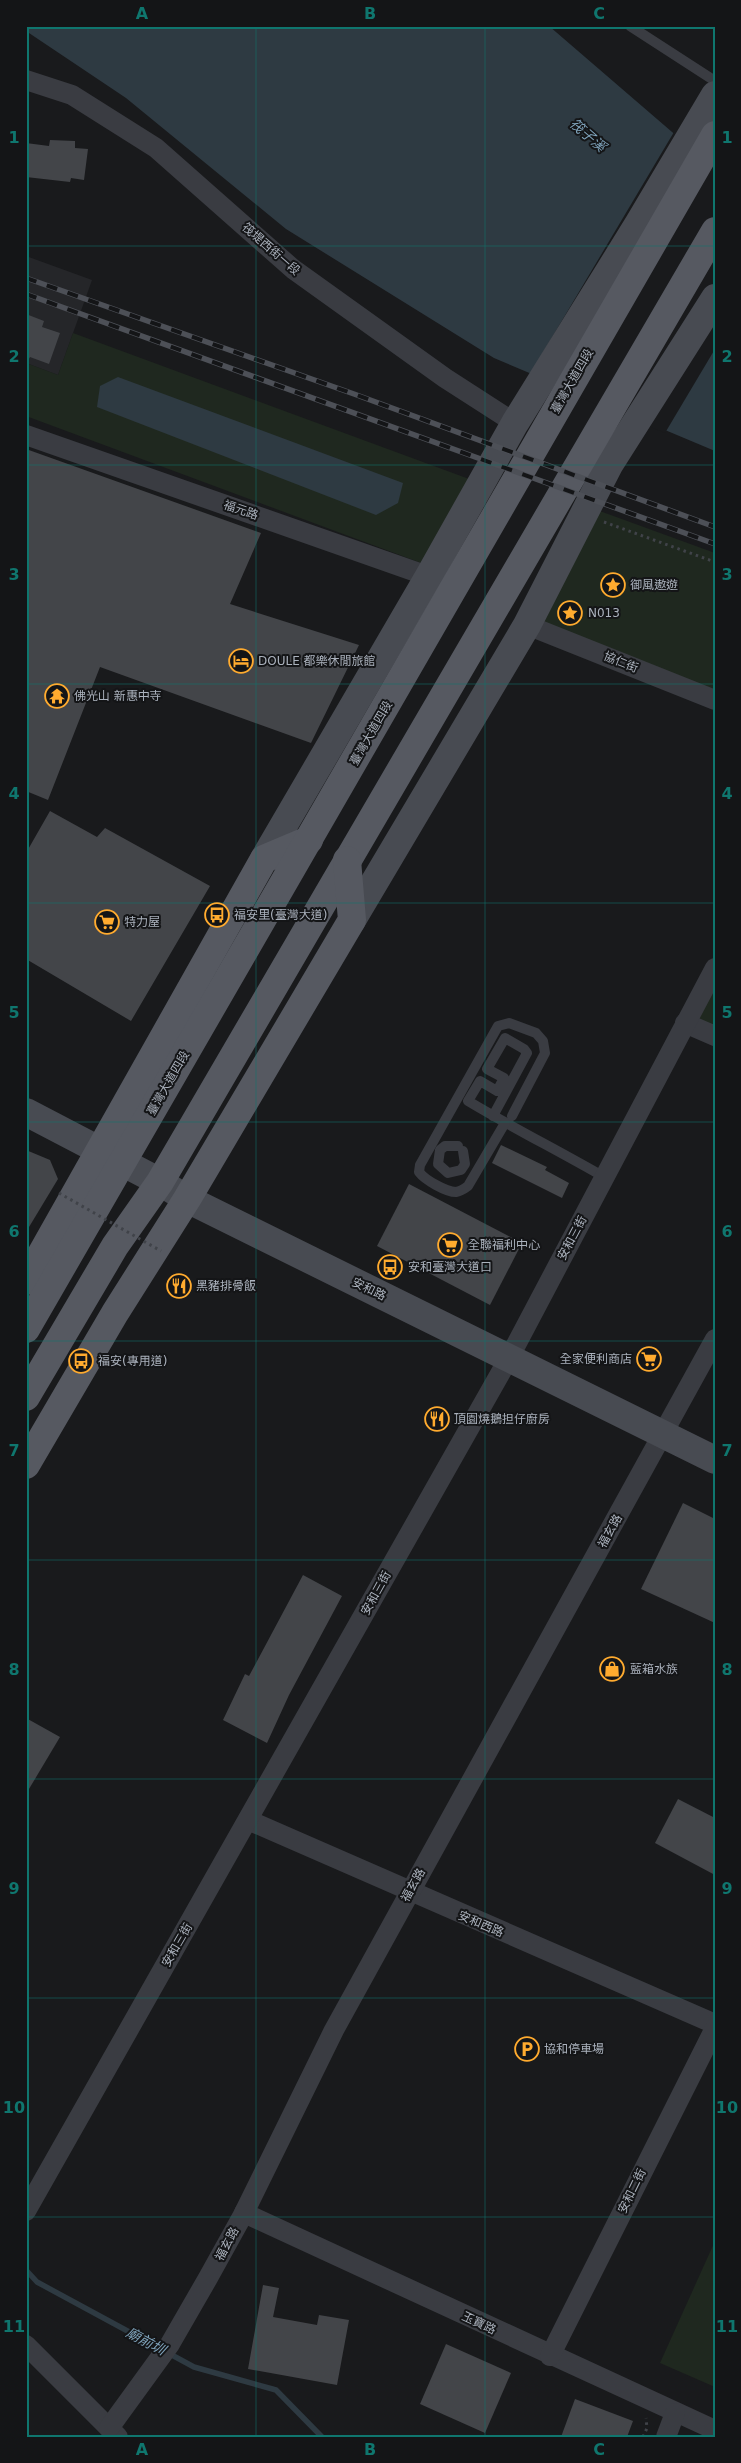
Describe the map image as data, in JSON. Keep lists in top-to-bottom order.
{
  "streets": {
    "main road": ["臺灣大道四段"],
    "street": [
      "筏堤西街一段",
      "福元路",
      "協仁街",
      "安和三街",
      "安和路",
      "福玄路",
      "安和西路",
      "安和二街",
      "玉寶路"
    ]
  },
  "crossings": [
    ["筏堤西街一段", "臺灣大道四段"],
    ["臺灣大道四段", "福元路"],
    ["臺灣大道四段", "安和路"],
    ["安和三街", "安和路"],
    ["安和三街", "安和西路"],
    ["安和路", "福玄路"],
    ["福玄路", "安和西路"],
    ["福玄路", "玉寶路"],
    ["安和西路", "安和二街"],
    ["安和二街", "玉寶路"]
  ],
  "water": ["筏子溪", "廟前圳"],
  "places": {
    "place": ["御風遨遊", "N013"],
    "hotel": ["DOULE 都樂休閒旅館"],
    "temple": ["佛光山 新惠中寺"],
    "bus stop": ["福安里(臺灣大道)", "安和臺灣大道口", "福安(專用道)"],
    "supermarket": ["特力屋", "全聯福利中心", "全家便利商店"],
    "restaurant": ["黑豬排骨飯", "頂園燒鵝担仔廚房"],
    "shop": ["藍箱水族"],
    "parking": ["協和停車場"]
  },
  "grid": {
    "columns": ["A", "B", "C"],
    "rows": [
      "1",
      "2",
      "3",
      "4",
      "5",
      "6",
      "7",
      "8",
      "9",
      "10",
      "11"
    ]
  }
}
